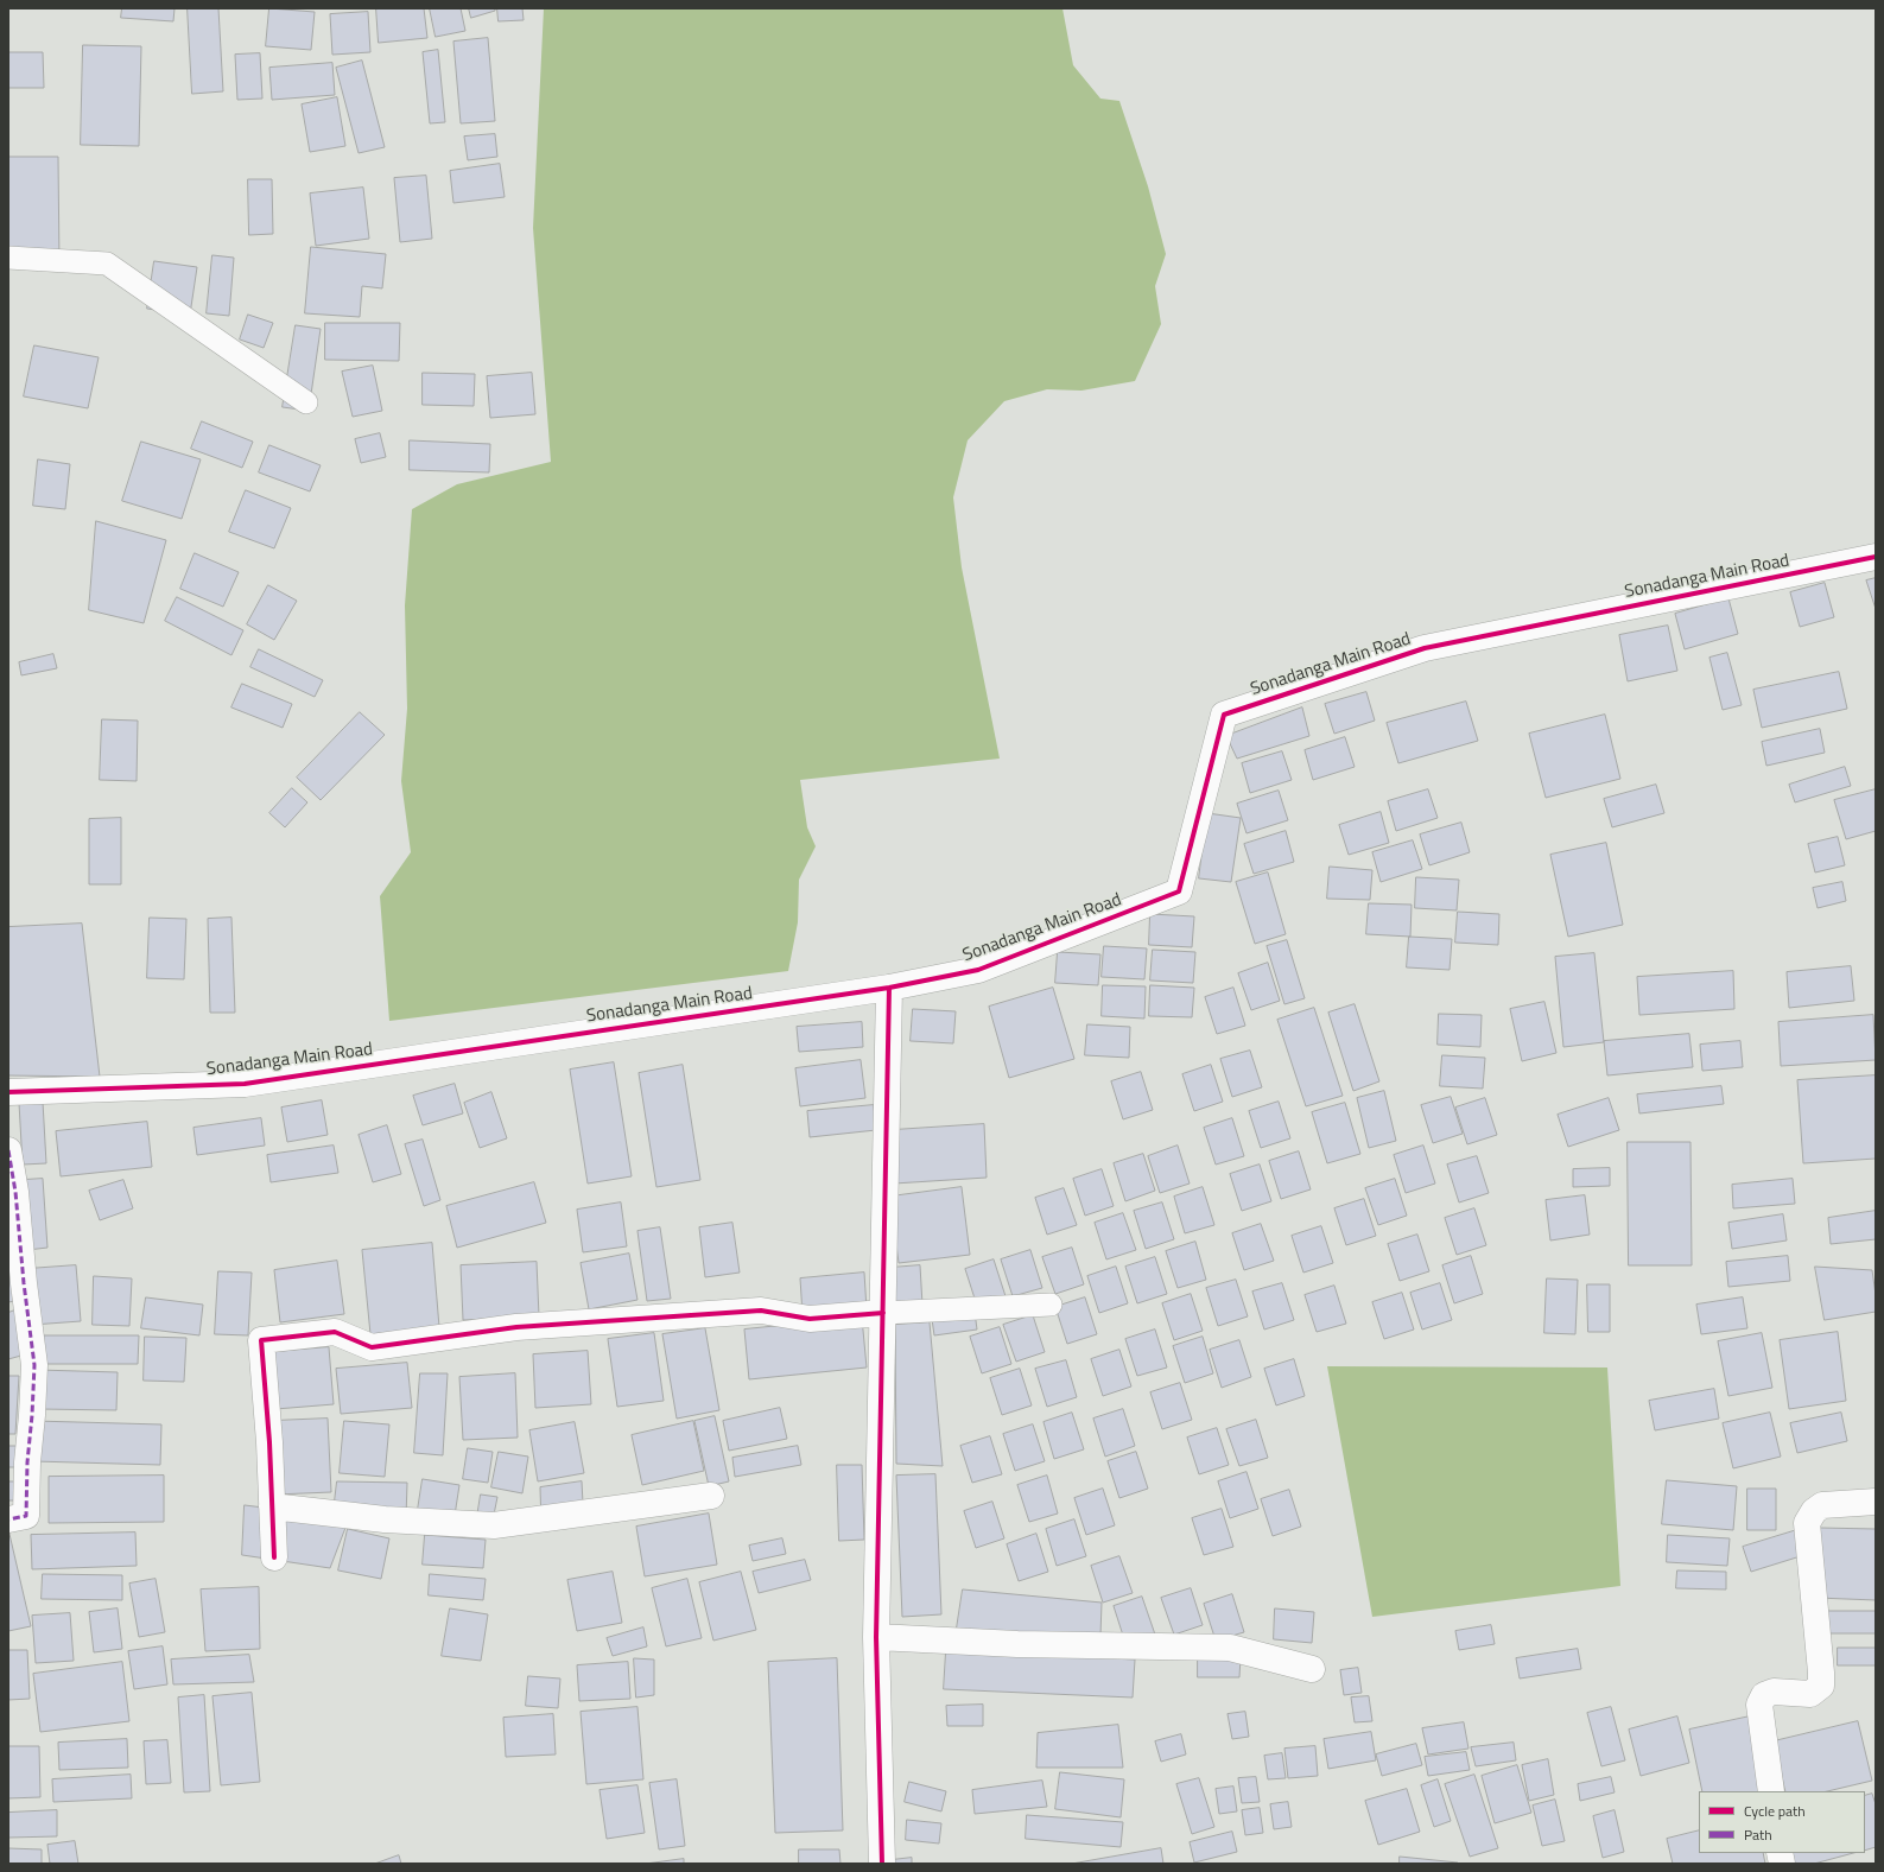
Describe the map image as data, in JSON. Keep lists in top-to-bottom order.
{
  "streets": {
    "street": ["Sonadanga Main Road"]
  },
  "legend": ["Cycle path", "Path"]
}
